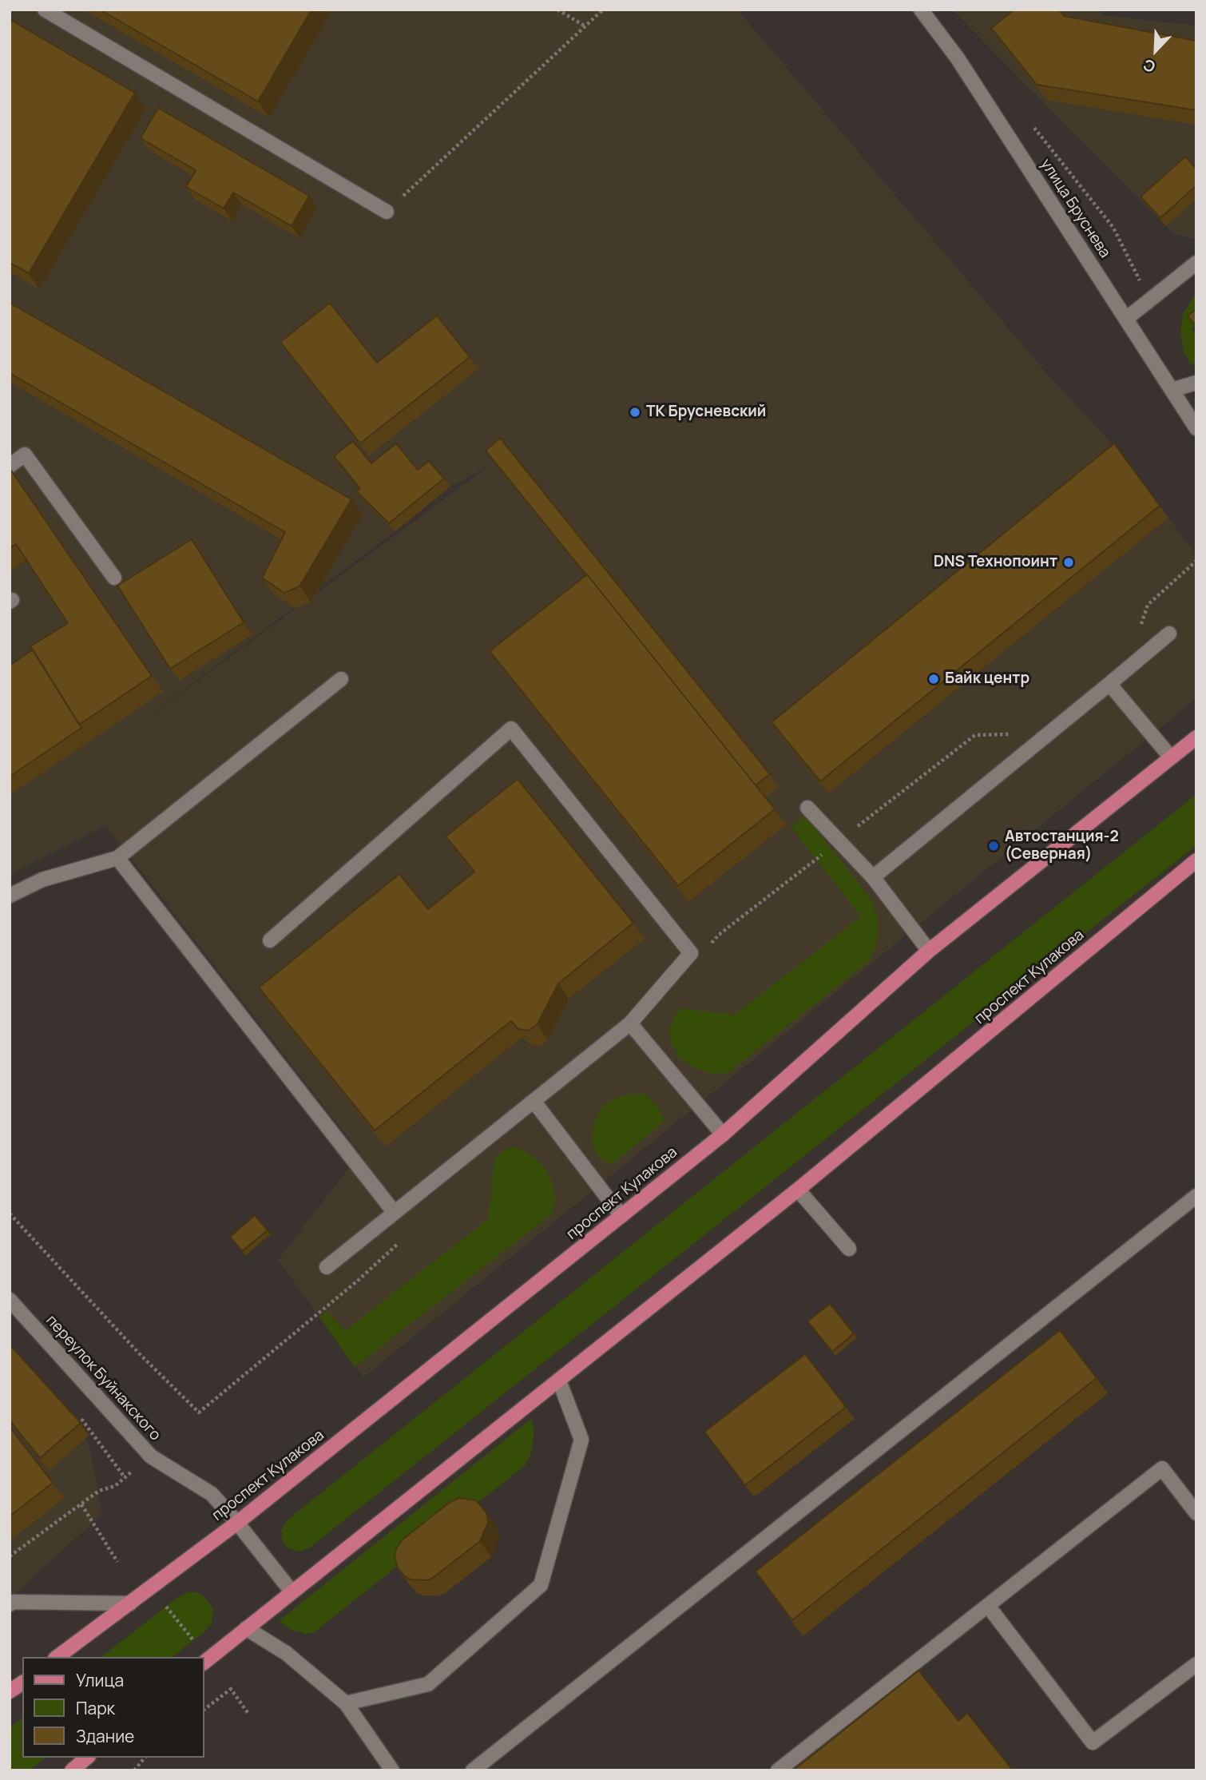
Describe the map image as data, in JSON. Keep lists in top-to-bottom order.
{
  "streets": {
    "main road": ["проспект Кулакова"],
    "street": ["улица Бруснева", "переулок Буйнакского"]
  },
  "crossings": [
    ["проспект Кулакова", "переулок Буйнакского"]
  ],
  "places": [
    "ТК Брусневский",
    "DNS Технопоинт",
    "Байк центр",
    "Автостанция-2 (Северная)"
  ],
  "legend": ["Улица", "Парк", "Здание"],
  "north": "bottom left"
}
